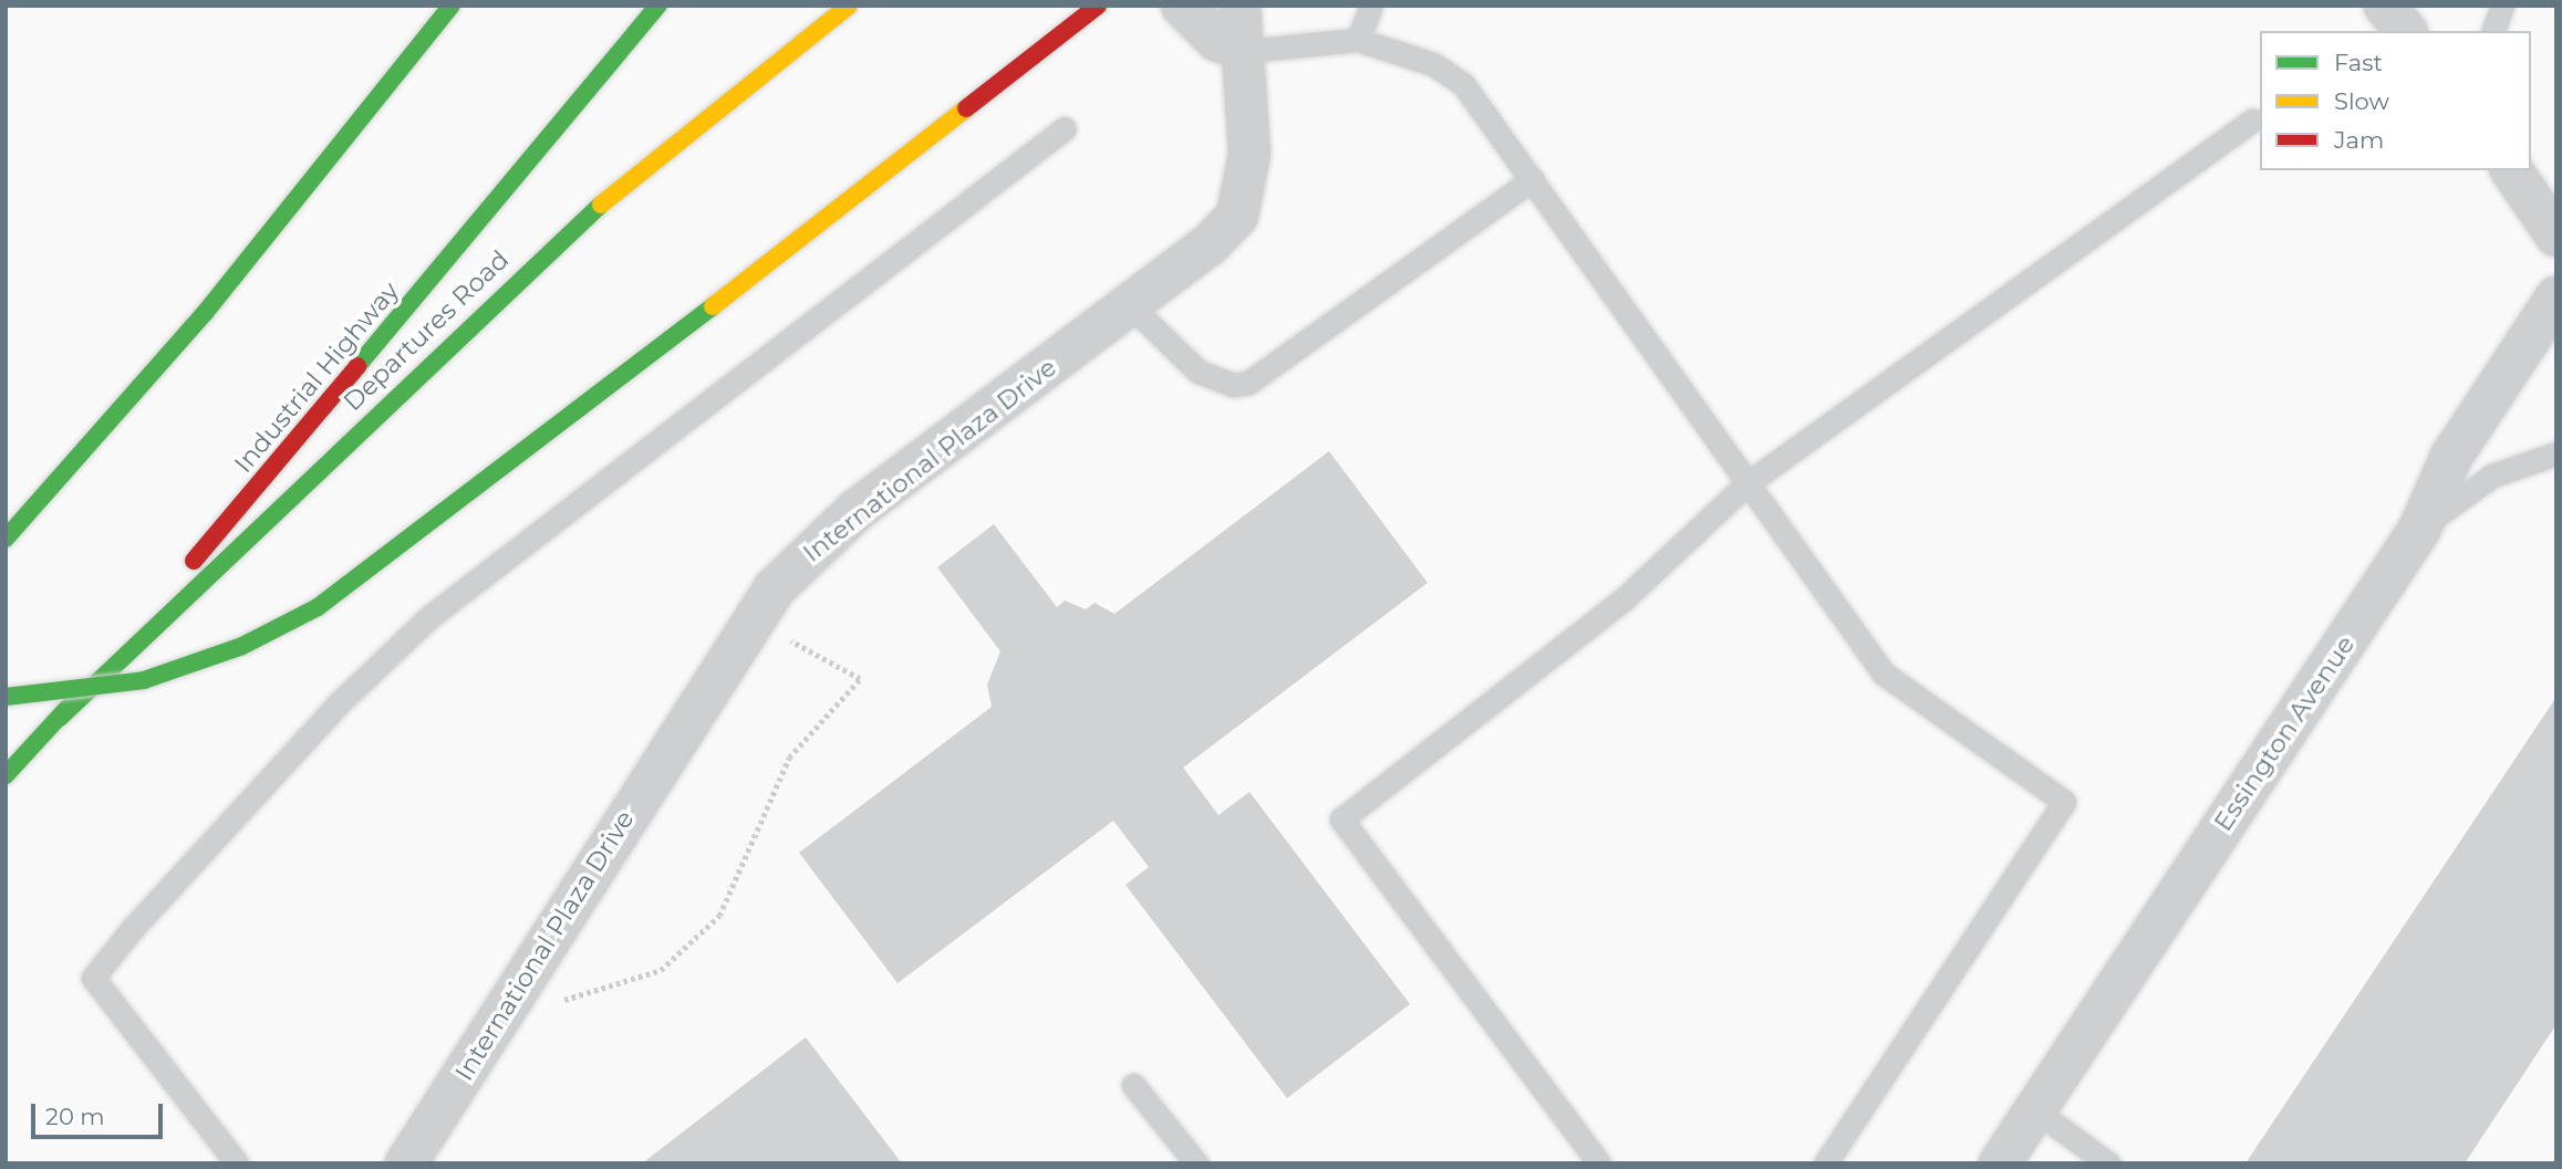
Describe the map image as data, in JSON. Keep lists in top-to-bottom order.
{
  "streets": {
    "main road": ["Departures Road", "Industrial Highway"],
    "street": ["International Plaza Drive", "Essington Avenue"]
  },
  "crossings": [
    ["Departures Road", "Industrial Highway"]
  ],
  "legend": ["Fast", "Slow", "Jam"],
  "scale_bar": "20 m"
}
